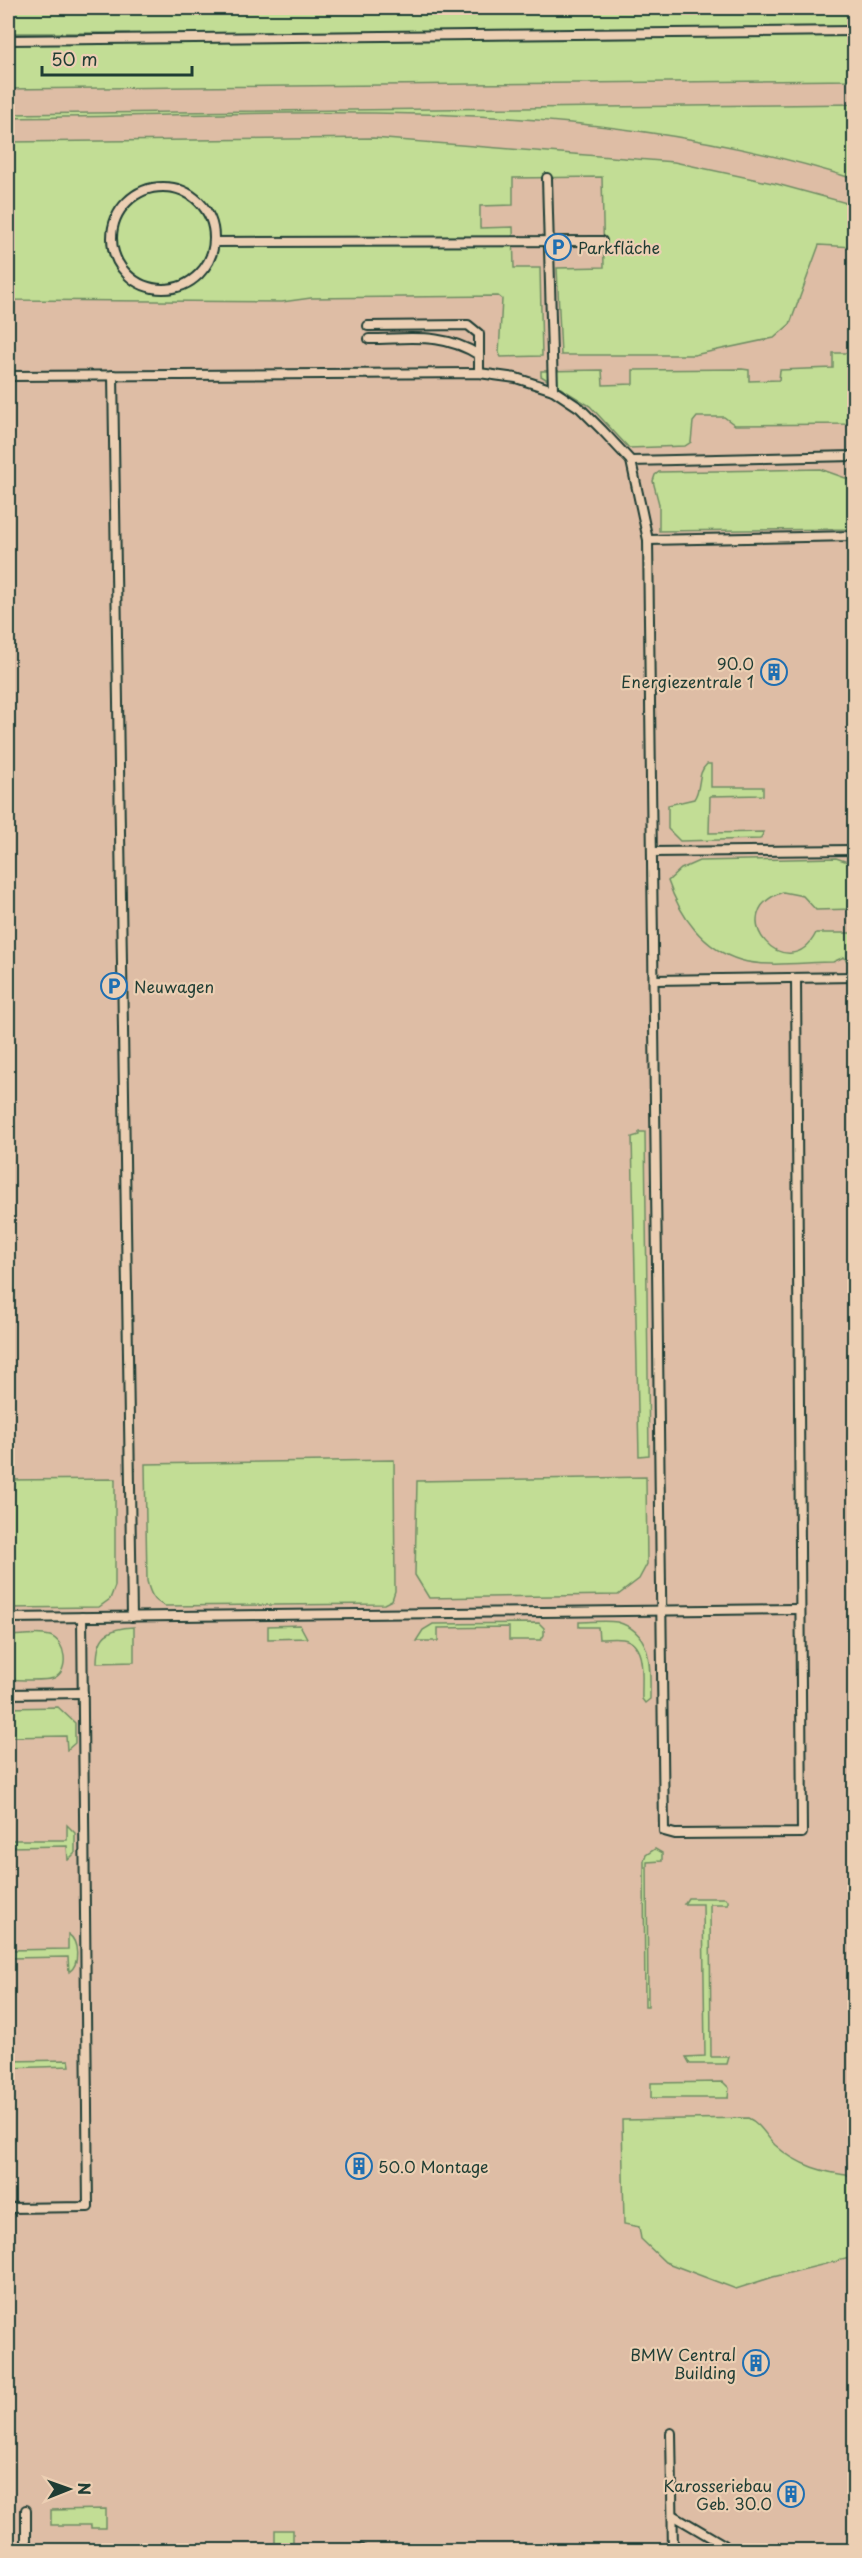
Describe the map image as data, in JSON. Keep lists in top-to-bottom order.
{
  "places": {
    "parking": ["Parkfläche", "Neuwagen"],
    "building": [
      "90.0 Energiezentrale 1",
      "50.0 Montage",
      "BMW Central Building",
      "Karosseriebau Geb. 30.0"
    ]
  },
  "scale_bar": "50 m",
  "north": "right"
}
